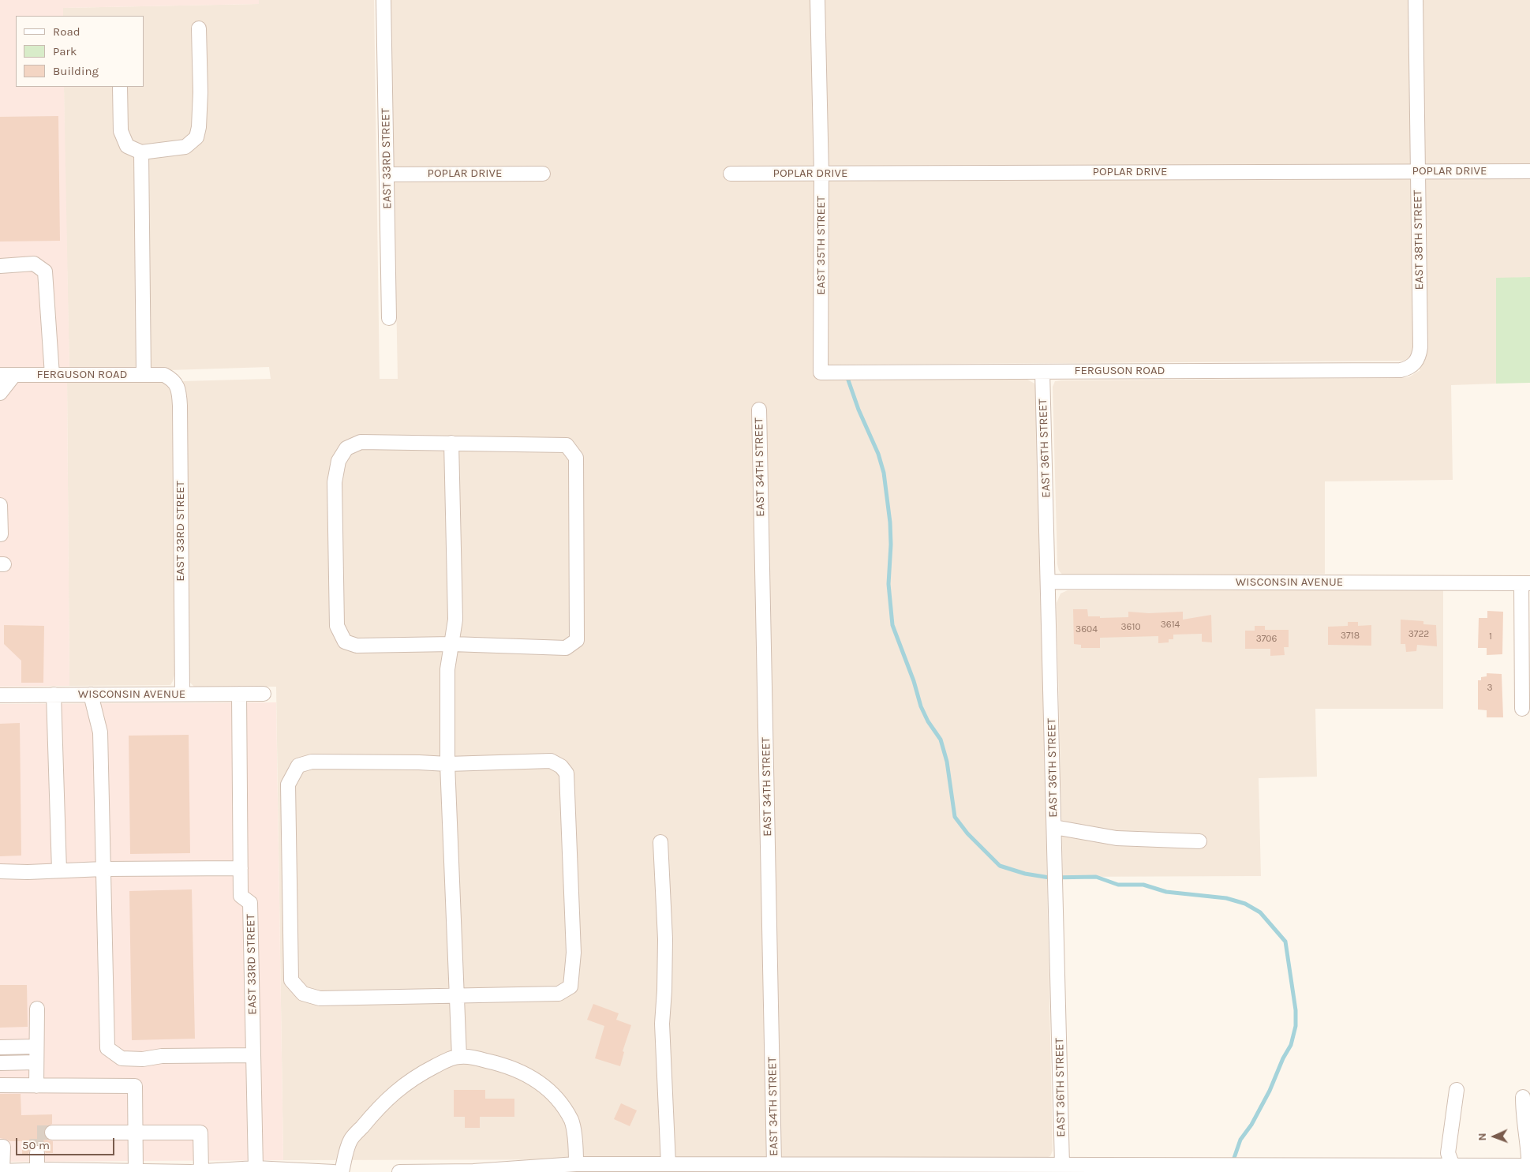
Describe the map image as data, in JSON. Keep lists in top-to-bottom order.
{
  "streets": {
    "street": [
      "EAST 33RD STREET",
      "POPLAR DRIVE",
      "EAST 38TH STREET",
      "EAST 35TH STREET",
      "FERGUSON ROAD",
      "EAST 36TH STREET",
      "EAST 34TH STREET",
      "WISCONSIN AVENUE"
    ]
  },
  "crossings": [
    ["EAST 33RD STREET", "POPLAR DRIVE"],
    ["EAST 33RD STREET", "FERGUSON ROAD"],
    ["EAST 33RD STREET", "WISCONSIN AVENUE"],
    ["POPLAR DRIVE", "EAST 38TH STREET"],
    ["POPLAR DRIVE", "EAST 35TH STREET"],
    ["EAST 38TH STREET", "FERGUSON ROAD"],
    ["EAST 35TH STREET", "FERGUSON ROAD"],
    ["FERGUSON ROAD", "EAST 36TH STREET"],
    ["EAST 36TH STREET", "WISCONSIN AVENUE"]
  ],
  "house_numbers": [
    "3614",
    "3610",
    "3604",
    "3722",
    "3718",
    "1",
    "3706",
    "3"
  ],
  "legend": ["Road", "Park", "Building"],
  "scale_bar": "50 m",
  "north": "left"
}
